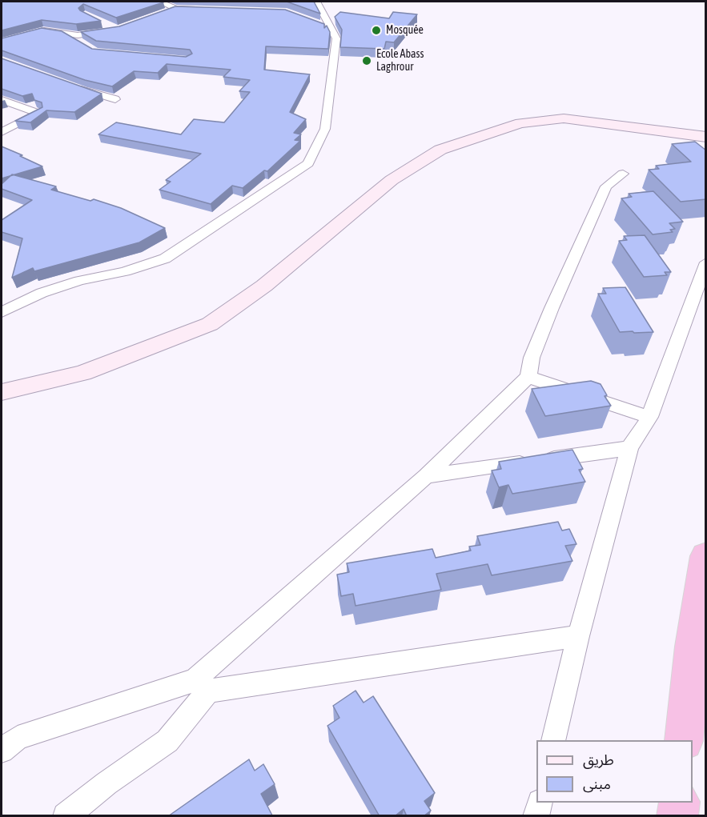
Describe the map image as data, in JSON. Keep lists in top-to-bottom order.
{
  "places": ["Mosquée", "Ecole Abass Laghrour"],
  "legend": ["طريق", "مبنى"]
}
